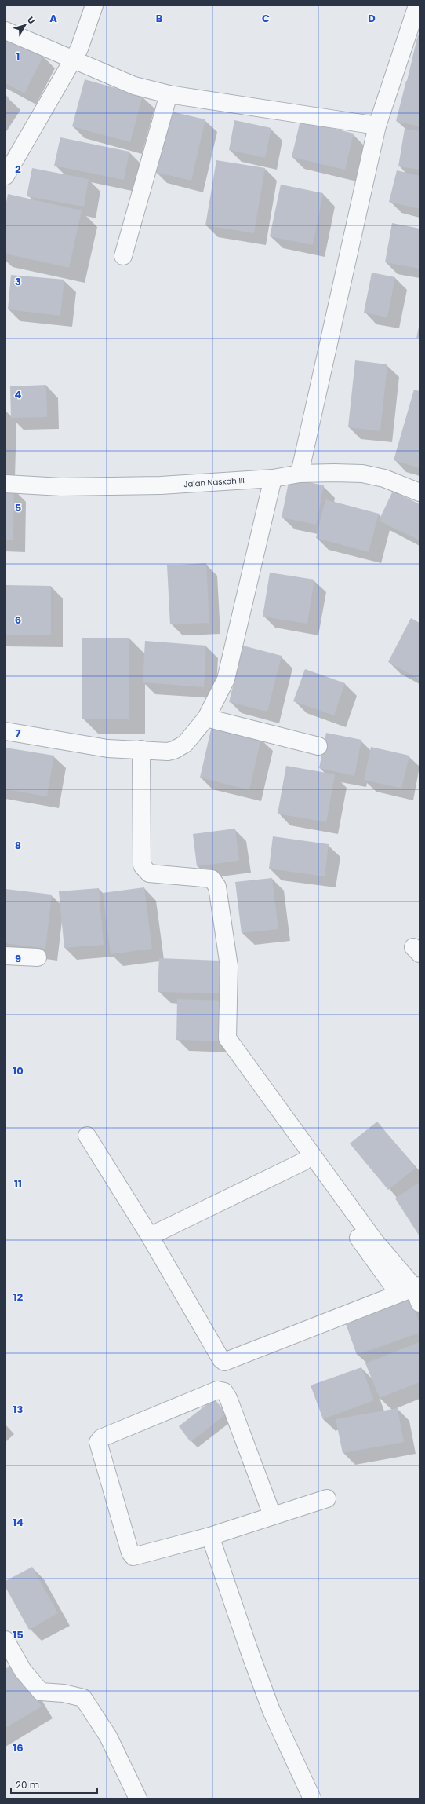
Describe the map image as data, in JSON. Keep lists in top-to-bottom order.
{
  "streets": {
    "street": ["Jalan Naskah III"]
  },
  "scale_bar": "20 m",
  "north": "top right",
  "grid": {
    "columns": [
      "A",
      "B",
      "C",
      "D"
    ],
    "rows": [
      "1",
      "2",
      "3",
      "4",
      "5",
      "6",
      "7",
      "8",
      "9",
      "10",
      "11",
      "12",
      "13",
      "14",
      "15",
      "16"
    ]
  }
}
